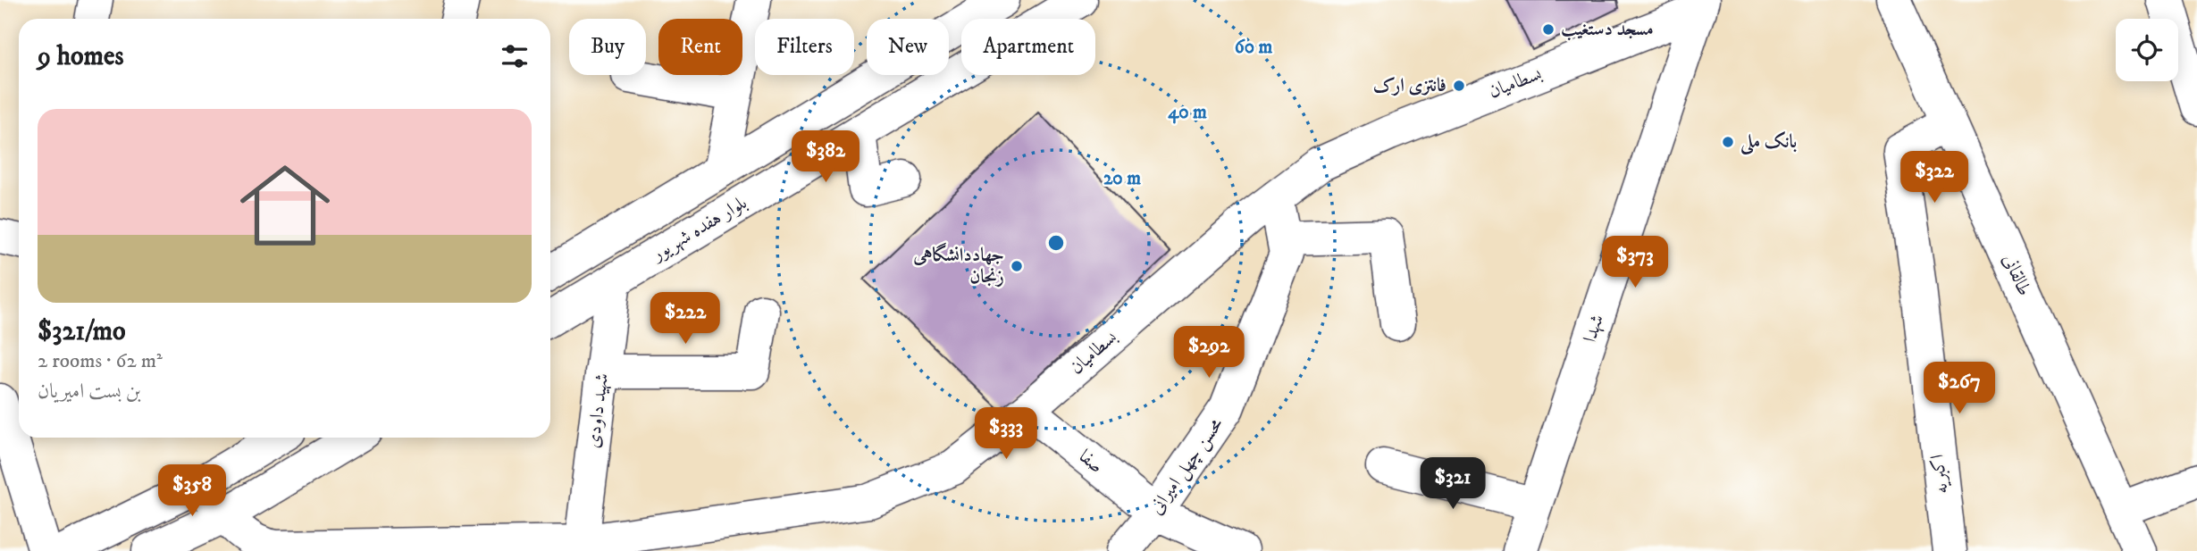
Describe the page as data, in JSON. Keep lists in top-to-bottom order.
{
  "streets": {
    "street": [
      "بسطامیان",
      "بلوار هفده شهریور",
      "طالقانی",
      "شهدا",
      "شهید داودی",
      "صفا",
      "محسن چهل امیرانی",
      "اکبریه"
    ]
  },
  "crossings": [
    ["بسطامیان", "شهدا"],
    ["بسطامیان", "شهید داودی"],
    ["بسطامیان", "صفا"],
    ["بسطامیان", "محسن چهل امیرانی"],
    ["بلوار هفده شهریور", "شهید داودی"],
    ["طالقانی", "اکبریه"],
    ["صفا", "محسن چهل امیرانی"]
  ],
  "places": [
    "مسجد دستغیب",
    "فانتزی ارک",
    "بانک ملی",
    "جهاددانشگاهی زنجان"
  ],
  "page": {
    "chip": [
      "Buy",
      "Rent",
      "Filters",
      "New",
      "Apartment"
    ],
    "heading": "9 homes",
    "list": [
      {
        "name": "$321/mo",
        "note": "2 rooms · 62 m² · بن بست امیریان"
      }
    ],
    "price": [
      "$382",
      "$322",
      "$373",
      "$222",
      "$292",
      "$267",
      "$333",
      "$321",
      "$358"
    ]
  },
  "rings": ["60 m", "40 m", "20 m"]
}
